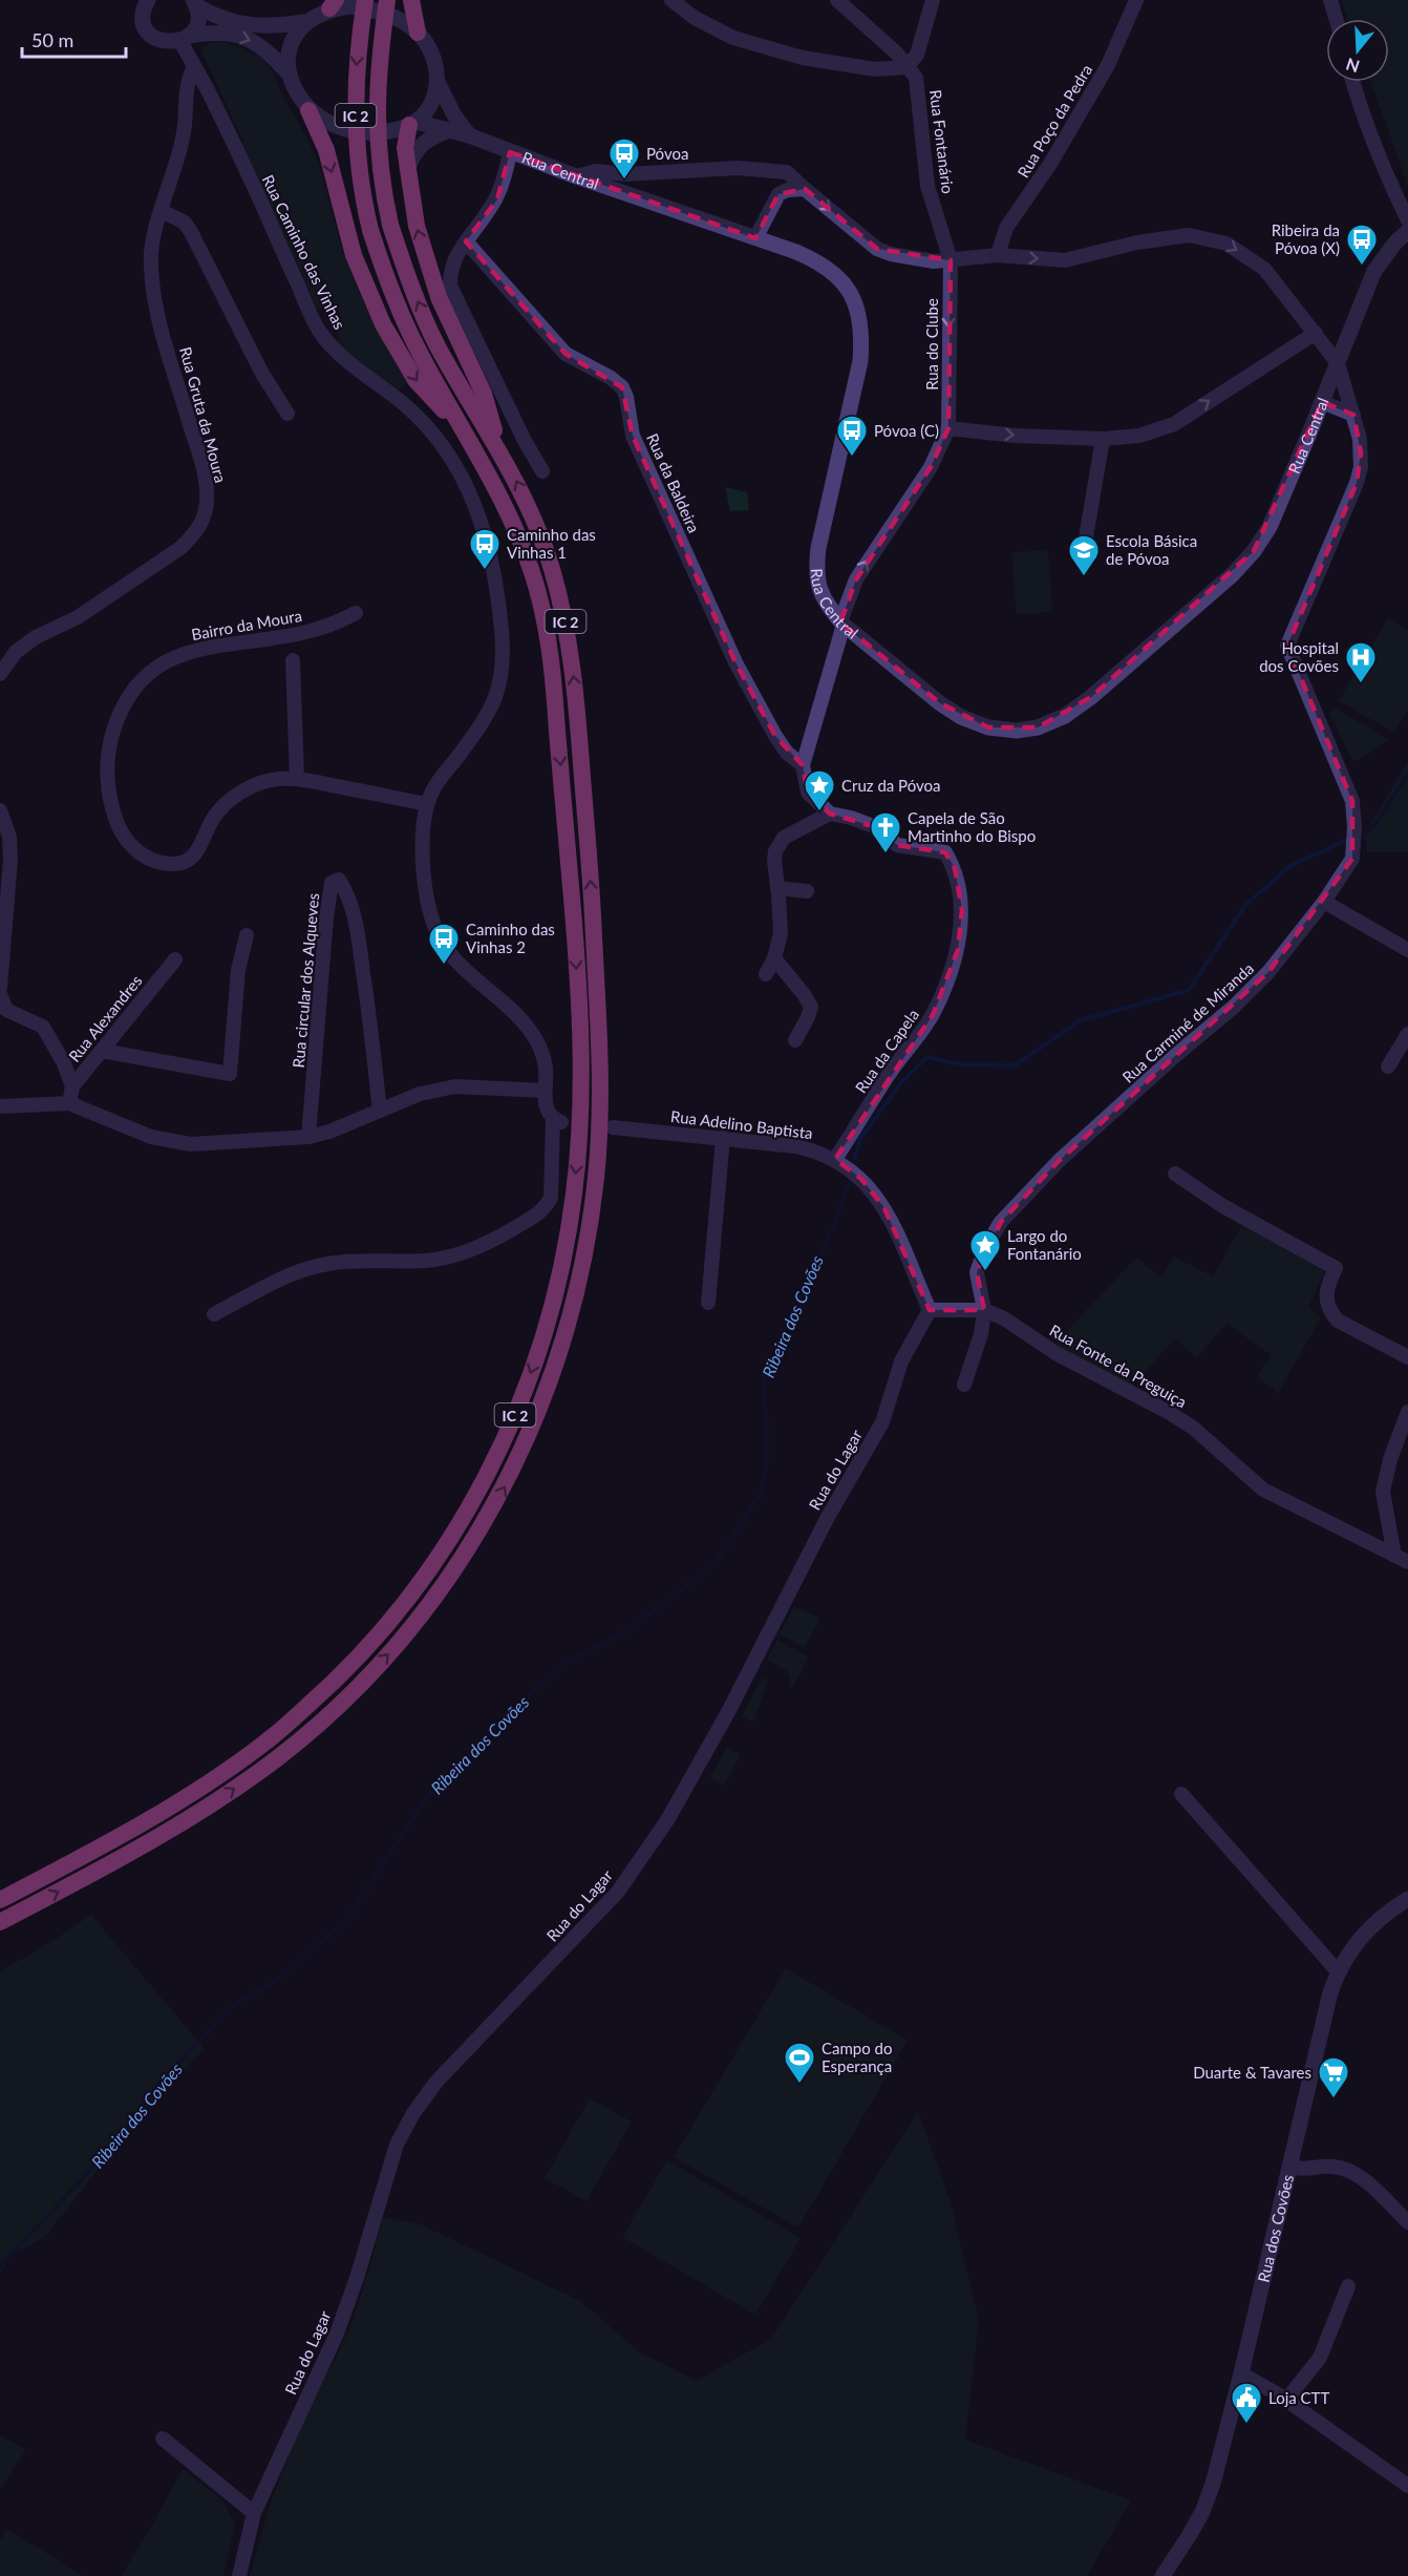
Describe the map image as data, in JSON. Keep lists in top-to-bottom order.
{
  "streets": {
    "highway": ["IC 2"],
    "street": [
      "Rua Poço da Pedra",
      "Rua Fontanário",
      "Rua Central",
      "Rua Caminho das Vinhas",
      "Rua do Clube",
      "Rua Gruta da Moura",
      "Rua da Baldeira",
      "Bairro da Moura",
      "Rua circular dos Alqueves",
      "Rua Alexandres",
      "Rua Carminé de Miranda",
      "Rua da Capela",
      "Rua Adelino Baptista",
      "Rua Fonte da Preguiça",
      "Rua do Lagar",
      "Rua dos Covões"
    ]
  },
  "crossings": [
    ["Rua Poço da Pedra", "Rua Carminé de Miranda"],
    ["Rua Fontanário", "Rua do Clube"],
    ["Rua Fontanário", "Rua Carminé de Miranda"],
    ["Rua Central", "Rua Carminé de Miranda"],
    ["Rua Caminho das Vinhas", "Rua Gruta da Moura"],
    ["Rua Caminho das Vinhas", "Bairro da Moura"],
    ["Rua do Clube", "Rua Carminé de Miranda"],
    ["Rua Carminé de Miranda", "Rua Fonte da Preguiça"],
    ["Rua da Capela", "Rua Adelino Baptista"],
    ["Rua Adelino Baptista", "Rua Fonte da Preguiça"],
    ["Rua Adelino Baptista", "Rua do Lagar"],
    ["Rua Fonte da Preguiça", "Rua do Lagar"]
  ],
  "one_way": ["Rua do Clube"],
  "water": ["Ribeira dos Covões"],
  "places": {
    "bus stop": [
      "Póvoa",
      "Ribeira da Póvoa (X)",
      "Póvoa (C)",
      "Caminho das Vinhas 1",
      "Caminho das Vinhas 2"
    ],
    "school or university": ["Escola Básica de Póvoa"],
    "hospital": ["Hospital dos Covões"],
    "place": ["Cruz da Póvoa", "Largo do Fontanário"],
    "church": ["Capela de São Martinho do Bispo"],
    "sports": ["Campo do Esperança"],
    "supermarket": ["Duarte & Tavares"],
    "public building": ["Loja CTT"]
  },
  "scale_bar": "50 m",
  "north": "bottom"
}
